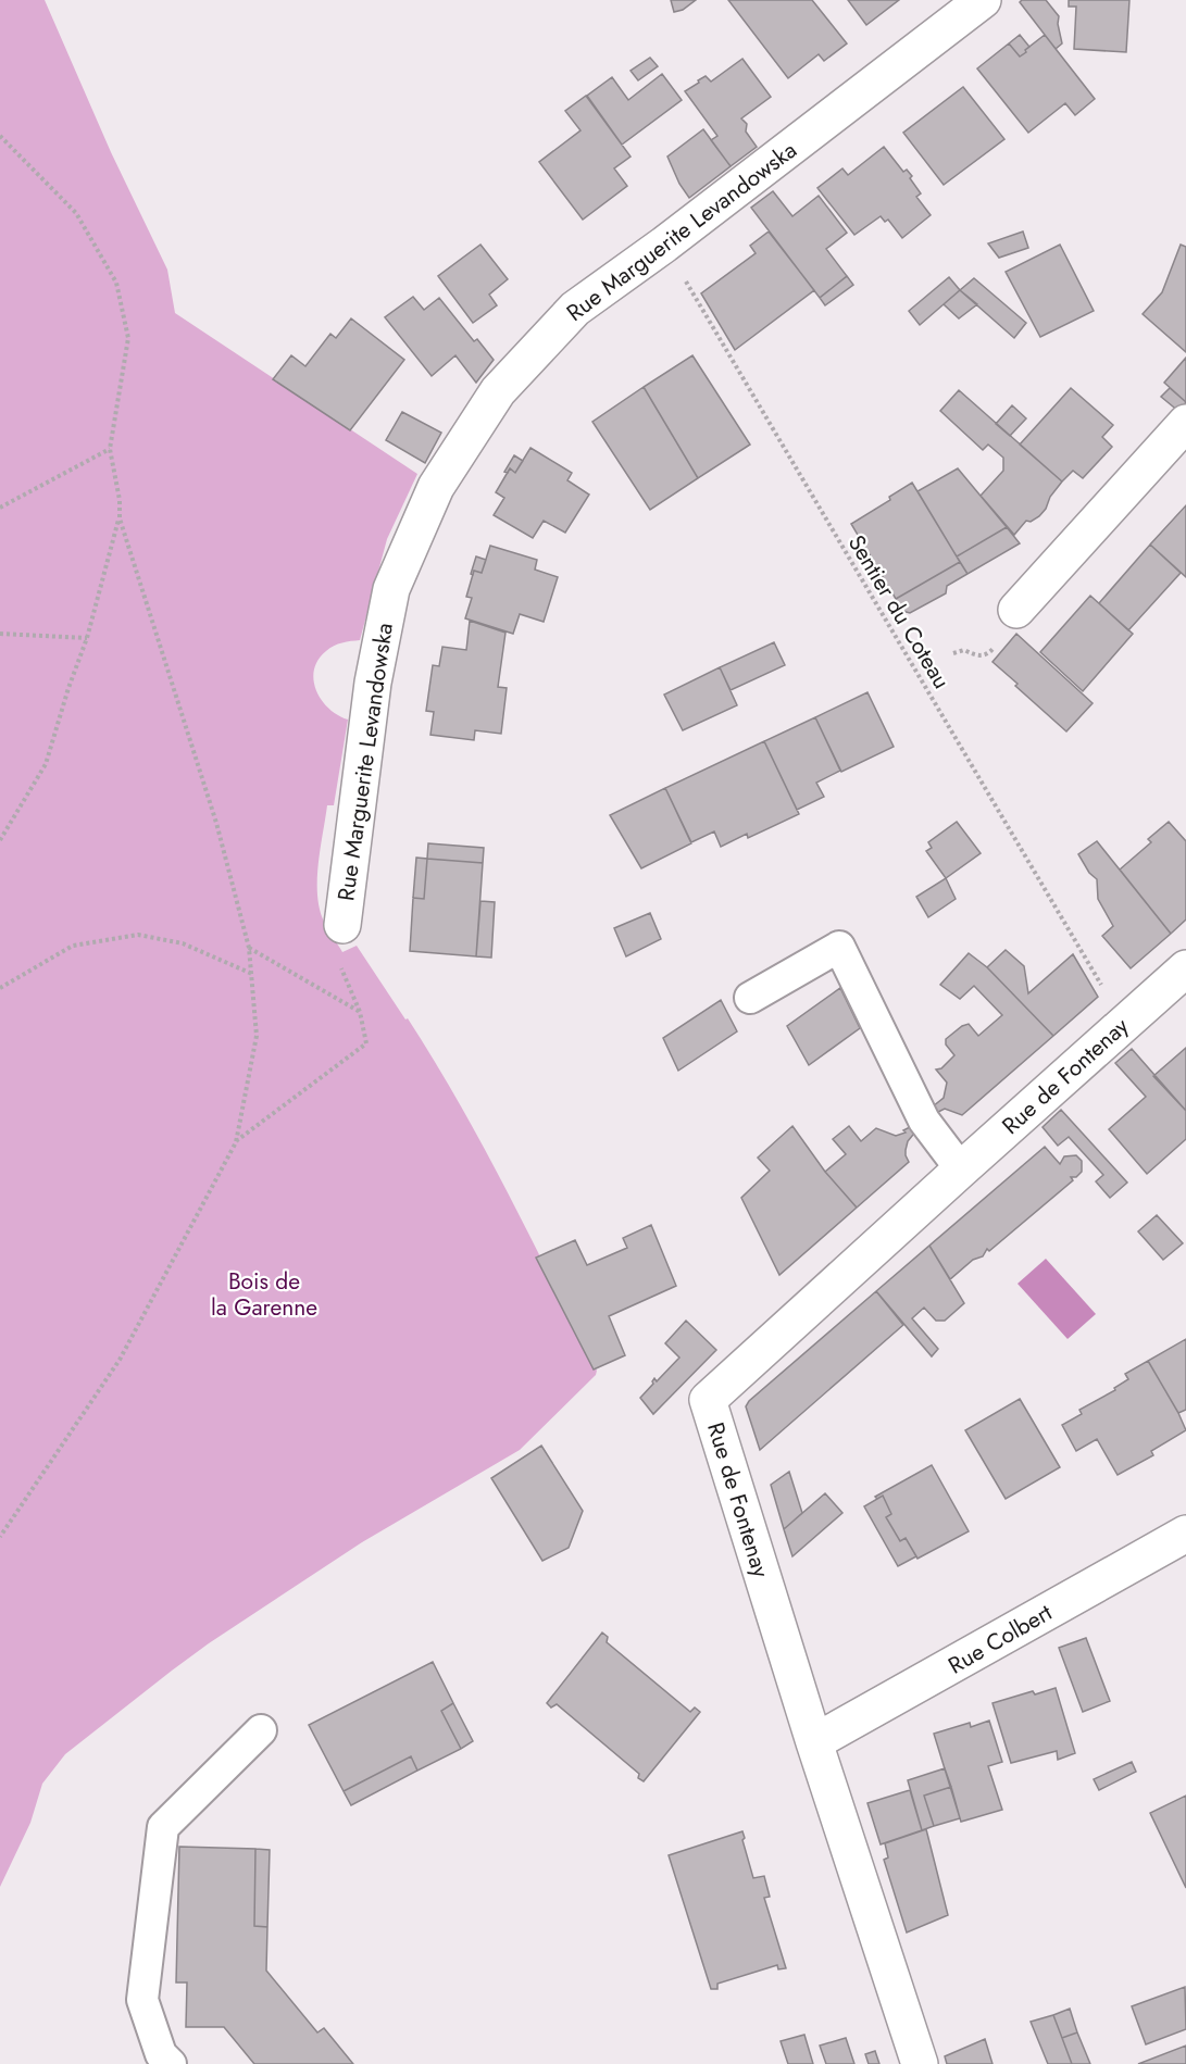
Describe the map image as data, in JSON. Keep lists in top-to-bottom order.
{
  "streets": {
    "street": ["Rue Marguerite Levandowska", "Rue de Fontenay", "Rue Colbert"],
    "path": ["Sentier du Coteau"]
  },
  "crossings": [
    ["Rue Marguerite Levandowska", "Sentier du Coteau"],
    ["Rue de Fontenay", "Rue Colbert"]
  ],
  "parks": ["Bois de la Garenne"]
}
